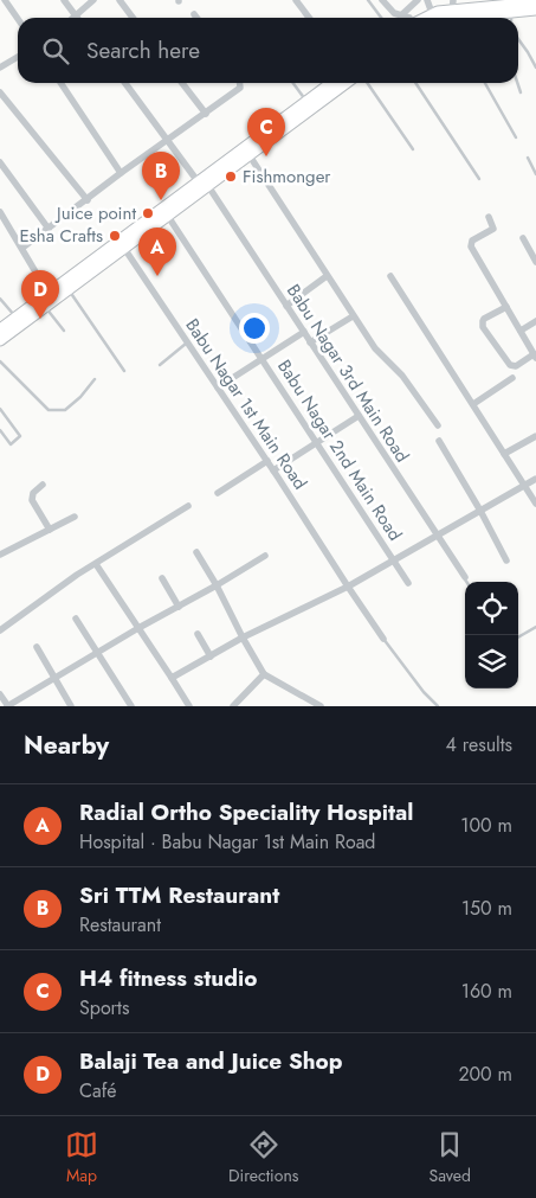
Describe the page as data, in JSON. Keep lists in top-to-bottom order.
{
  "streets": {
    "street": ["Babu Nagar 3rd Main Road", "Babu Nagar 1st Main Road", "Babu Nagar 2nd Main Road"]
  },
  "places": ["Fishmonger", "Juice point", "Esha Crafts"],
  "page": {
    "search": "Search here",
    "pins": [
      "C",
      "B",
      "A",
      "D"
    ],
    "heading": ["Nearby", "4 results"],
    "list": [
      {
        "mark": "A",
        "name": "Radial Ortho Speciality Hospital",
        "note": "Hospital · Babu Nagar 1st Main Road",
        "value": "100 m"
      },
      {
        "mark": "B",
        "name": "Sri TTM Restaurant",
        "note": "Restaurant",
        "value": "150 m"
      },
      {
        "mark": "C",
        "name": "H4 fitness studio",
        "note": "Sports",
        "value": "160 m"
      },
      {
        "mark": "D",
        "name": "Balaji Tea and Juice Shop",
        "note": "Café",
        "value": "200 m"
      }
    ],
    "nav": ["Map", "Directions", "Saved"]
  }
}
